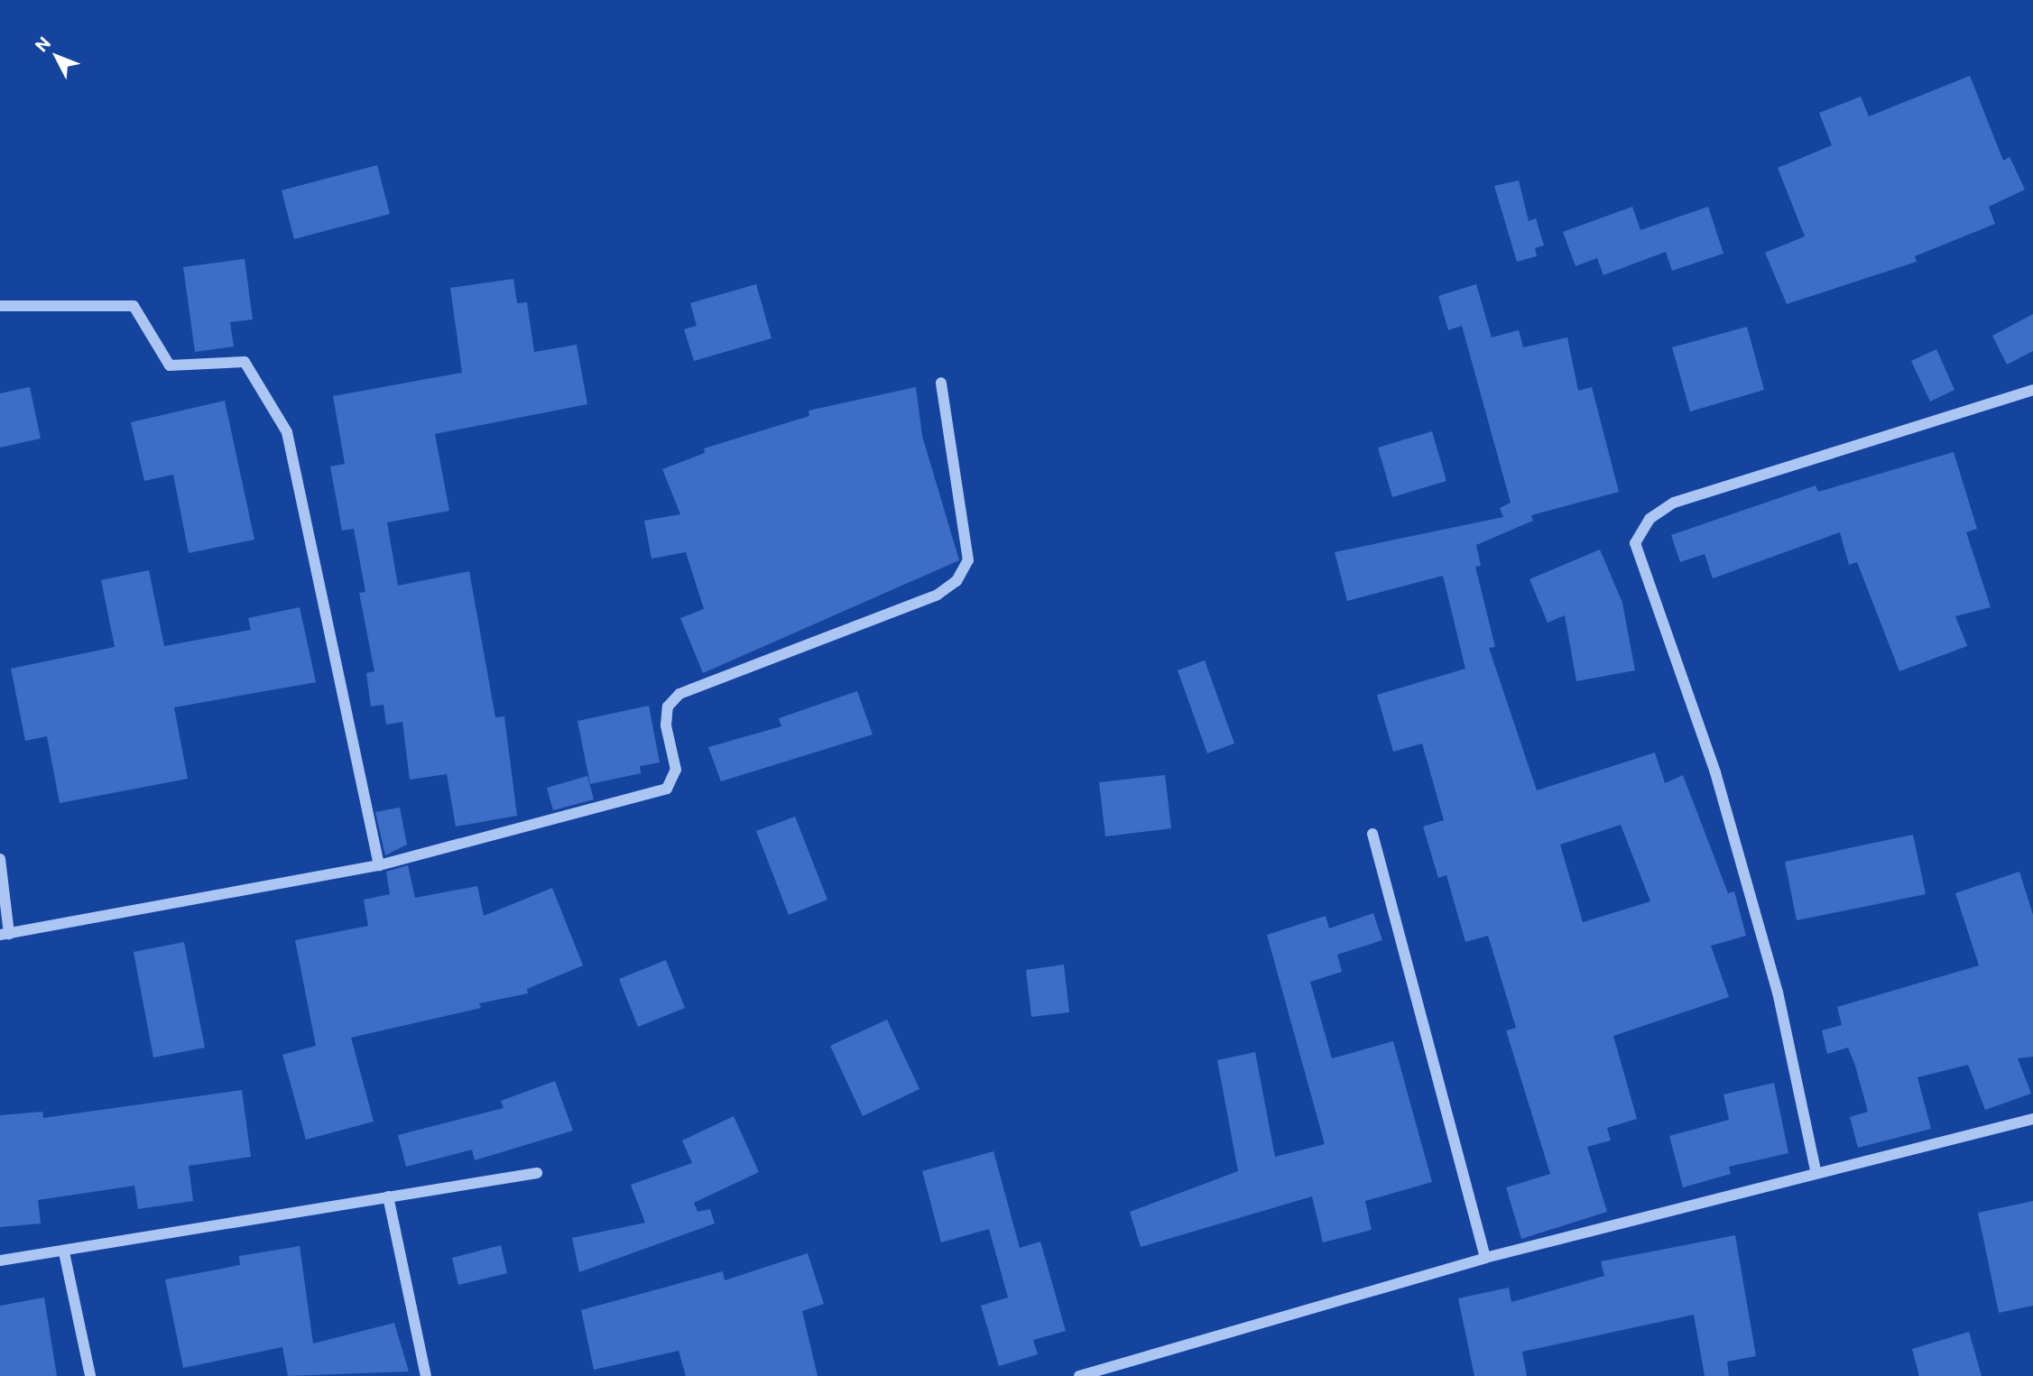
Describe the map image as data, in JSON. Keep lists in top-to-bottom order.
{
  "north": "top left"
}
